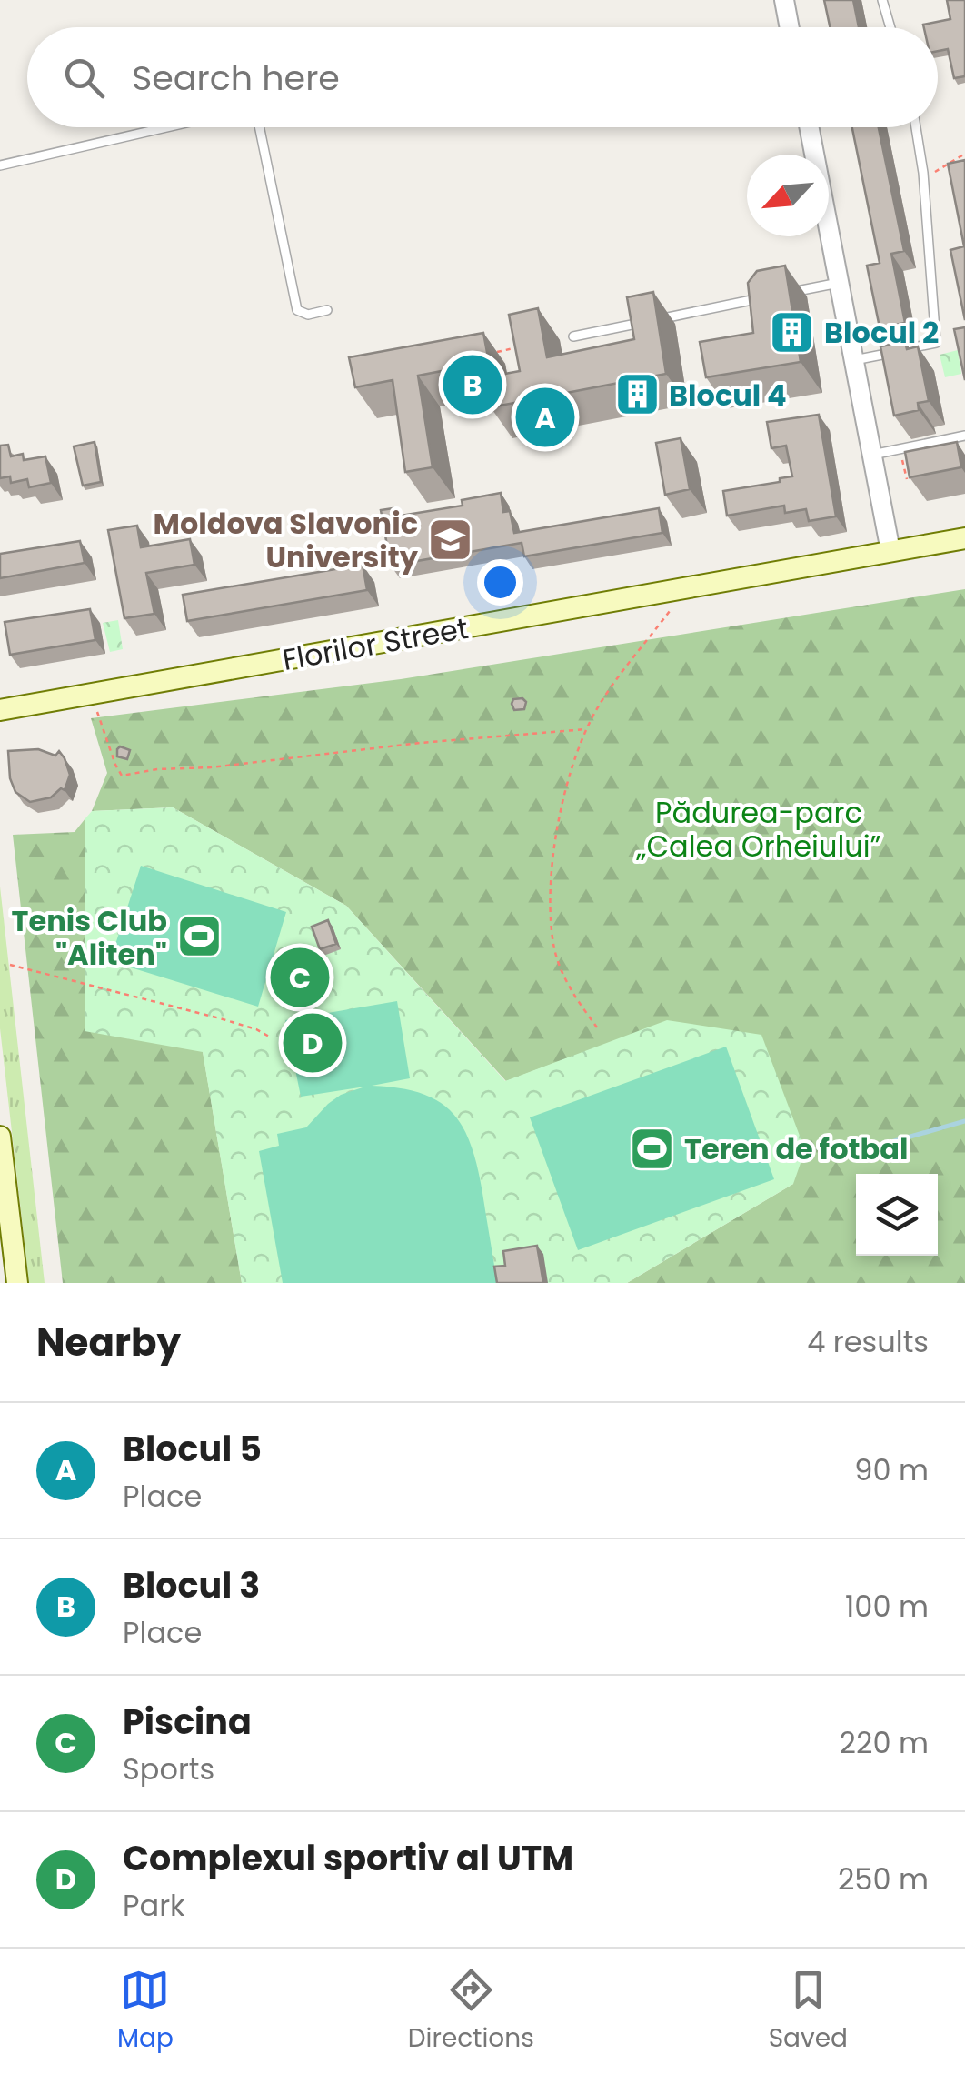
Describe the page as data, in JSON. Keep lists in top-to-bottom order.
{
  "streets": {
    "main road": ["Florilor Street"]
  },
  "parks": ["Pădurea-parc „Calea Orheiului”"],
  "places": {
    "building": ["Blocul 2", "Blocul 4"],
    "school or university": ["Moldova Slavonic University"],
    "sports": ["Tenis Club \"Aliten\"", "Teren de fotbal"]
  },
  "north": "bottom left",
  "page": {
    "search": "Search here",
    "pins": [
      "B",
      "A",
      "C",
      "D"
    ],
    "heading": ["Nearby", "4 results"],
    "list": [
      {
        "mark": "A",
        "name": "Blocul 5",
        "note": "Place",
        "value": "90 m"
      },
      {
        "mark": "B",
        "name": "Blocul 3",
        "note": "Place",
        "value": "100 m"
      },
      {
        "mark": "C",
        "name": "Piscina",
        "note": "Sports",
        "value": "220 m"
      },
      {
        "mark": "D",
        "name": "Complexul sportiv al UTM",
        "note": "Park",
        "value": "250 m"
      }
    ],
    "nav": ["Map", "Directions", "Saved"]
  }
}
